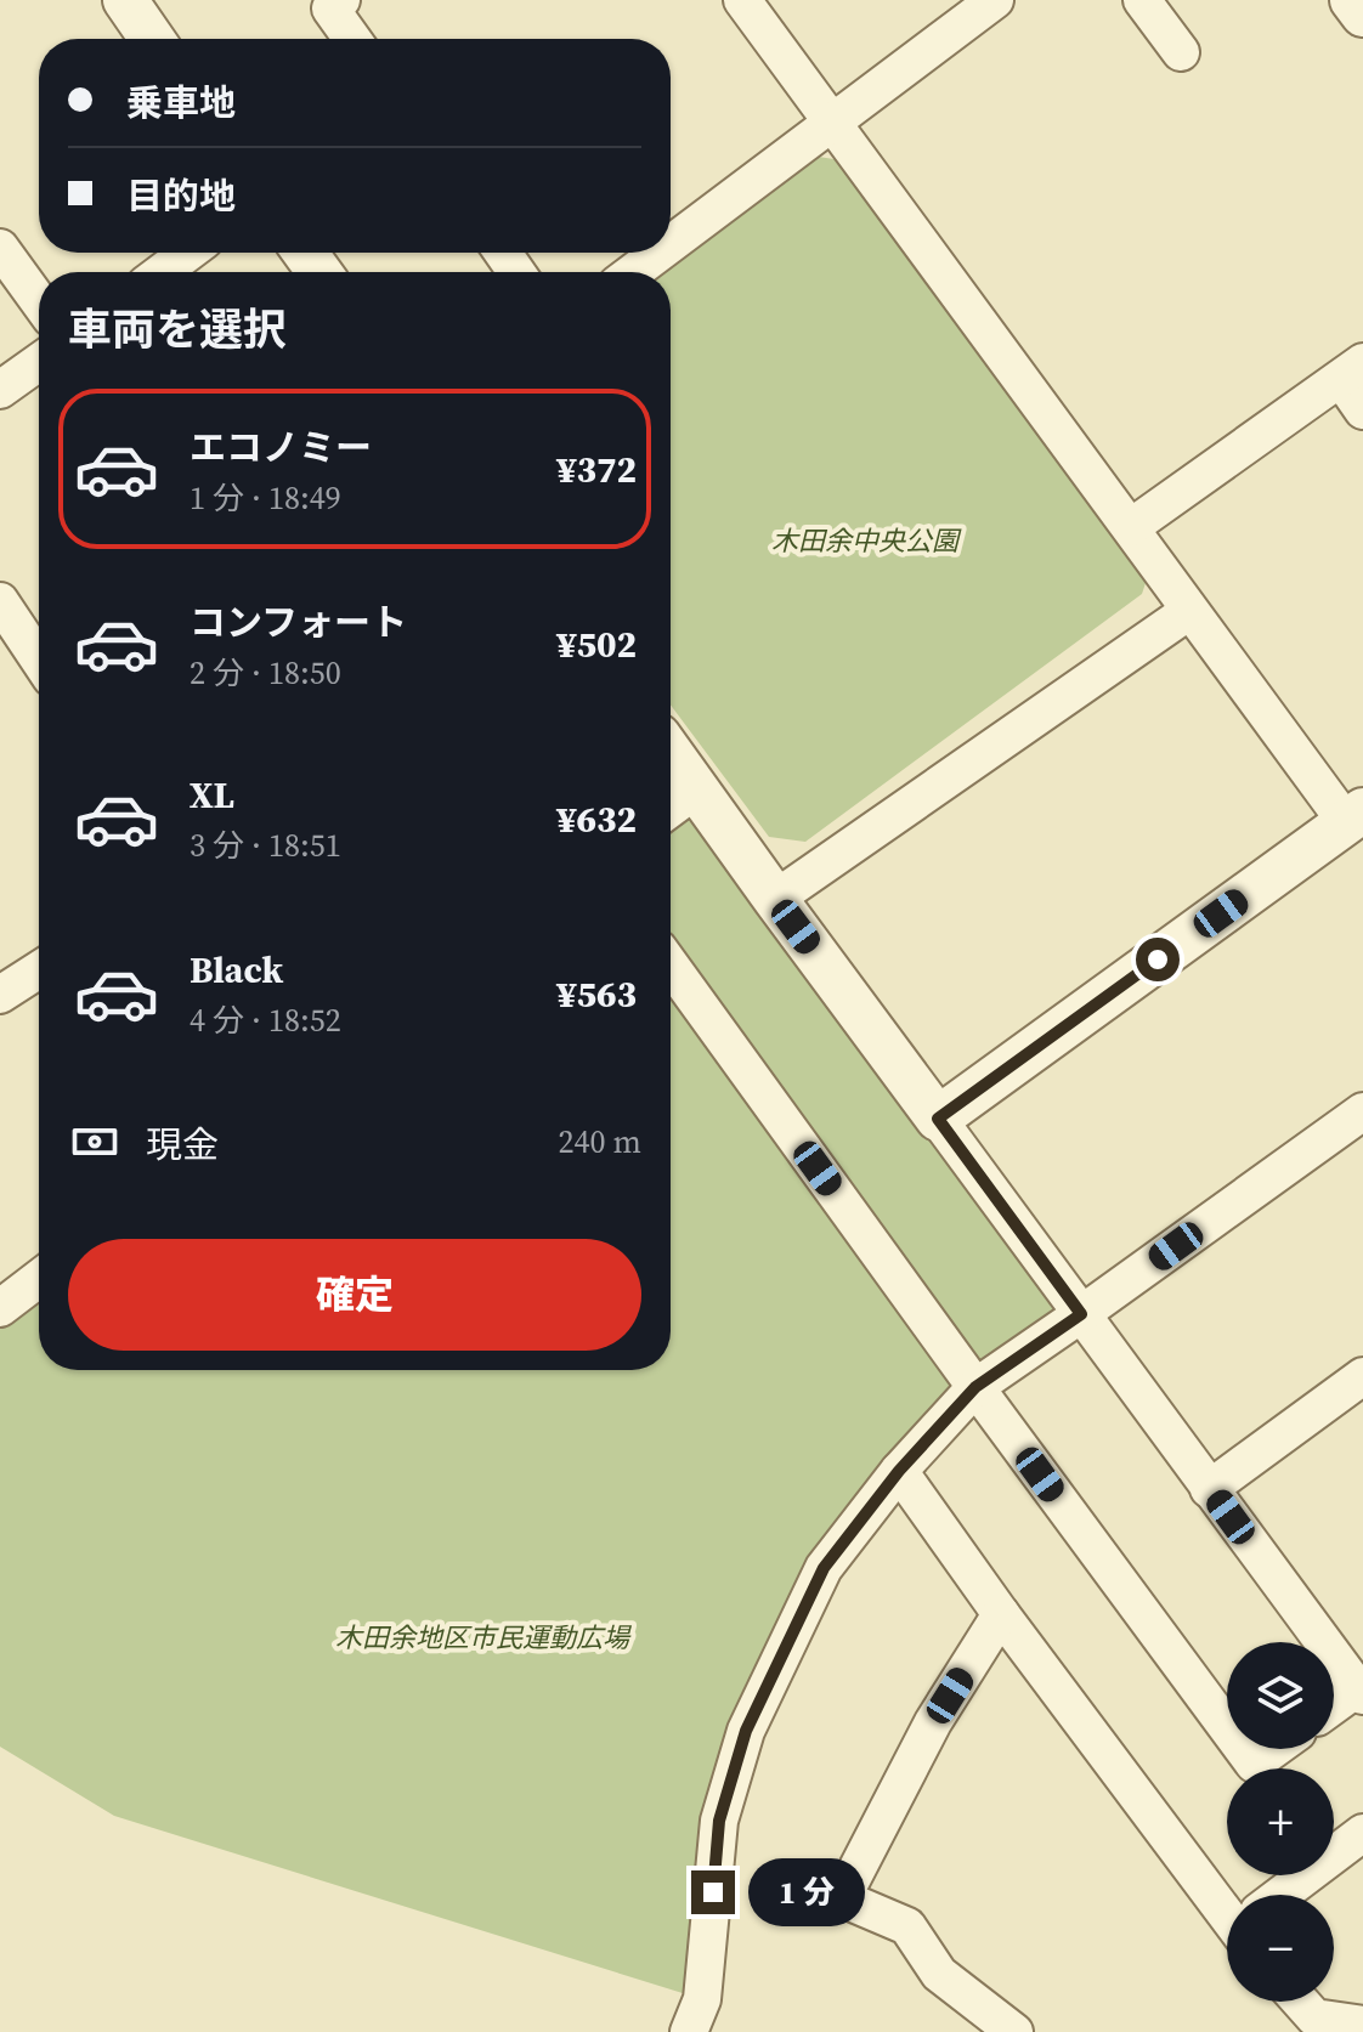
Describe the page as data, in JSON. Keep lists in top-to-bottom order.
{
  "parks": ["木田余中央公園", "木田余地区市民運動広場"],
  "page": {
    "banner": ["乗車地", "目的地"],
    "heading": "車両を選択",
    "list": [
      {
        "name": "エコノミー",
        "note": "1 分 · 18:49",
        "value": "¥372"
      },
      {
        "name": "コンフォート",
        "note": "2 分 · 18:50",
        "value": "¥502"
      },
      {
        "name": "XL",
        "note": "3 分 · 18:51",
        "value": "¥632"
      },
      {
        "name": "Black",
        "note": "4 分 · 18:52",
        "value": "¥563"
      }
    ],
    "pay": ["現金", "240 m"],
    "buttons": "確定",
    "map_buttons": ["+", "−"],
    "bubble": "1 分"
  }
}
